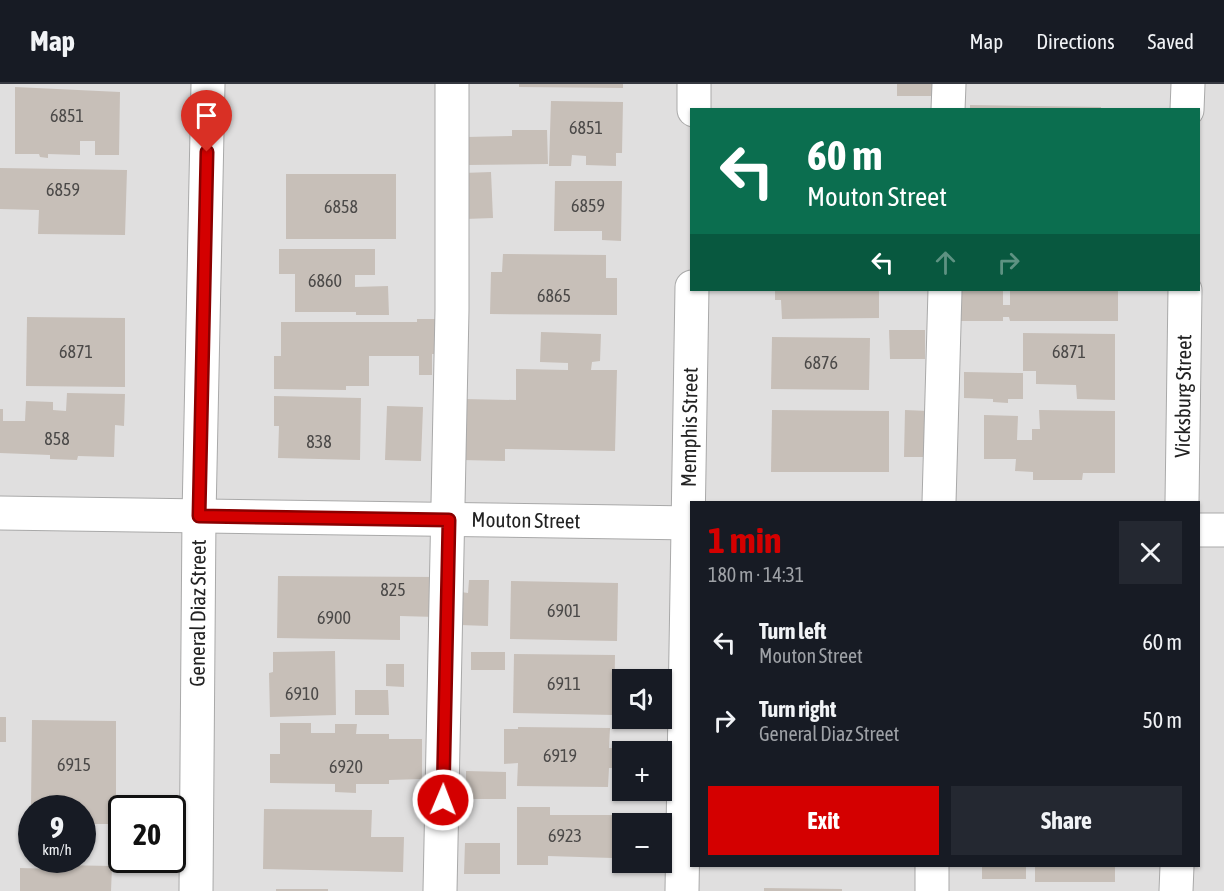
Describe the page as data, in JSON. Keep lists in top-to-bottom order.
{
  "streets": {
    "street": [
      "Vicksburg Street",
      "Memphis Street",
      "Mouton Street",
      "General Diaz Street"
    ]
  },
  "crossings": [
    ["Memphis Street", "Mouton Street"],
    ["Mouton Street", "General Diaz Street"]
  ],
  "house_numbers": [
    "6851",
    "6851",
    "6859",
    "6859",
    "6858",
    "6860",
    "6865",
    "6871",
    "6871",
    "6876",
    "858",
    "838",
    "825",
    "6901",
    "6900",
    "6911",
    "6910",
    "6919",
    "6915",
    "6920",
    "6923"
  ],
  "page": {
    "header": "Map",
    "nav": ["Map", "Directions", "Saved"],
    "turn": ["60 m", "Mouton Street"],
    "heading": ["1 min", "180 m · 14:31"],
    "list": [
      {
        "name": "Turn left",
        "note": "Mouton Street",
        "value": "60 m"
      },
      {
        "name": "Turn right",
        "note": "General Diaz Street",
        "value": "50 m"
      }
    ],
    "map_buttons": ["+", "−"],
    "buttons": ["Exit", "Share"],
    "speed": "9 km/h",
    "limit": "20"
  }
}
